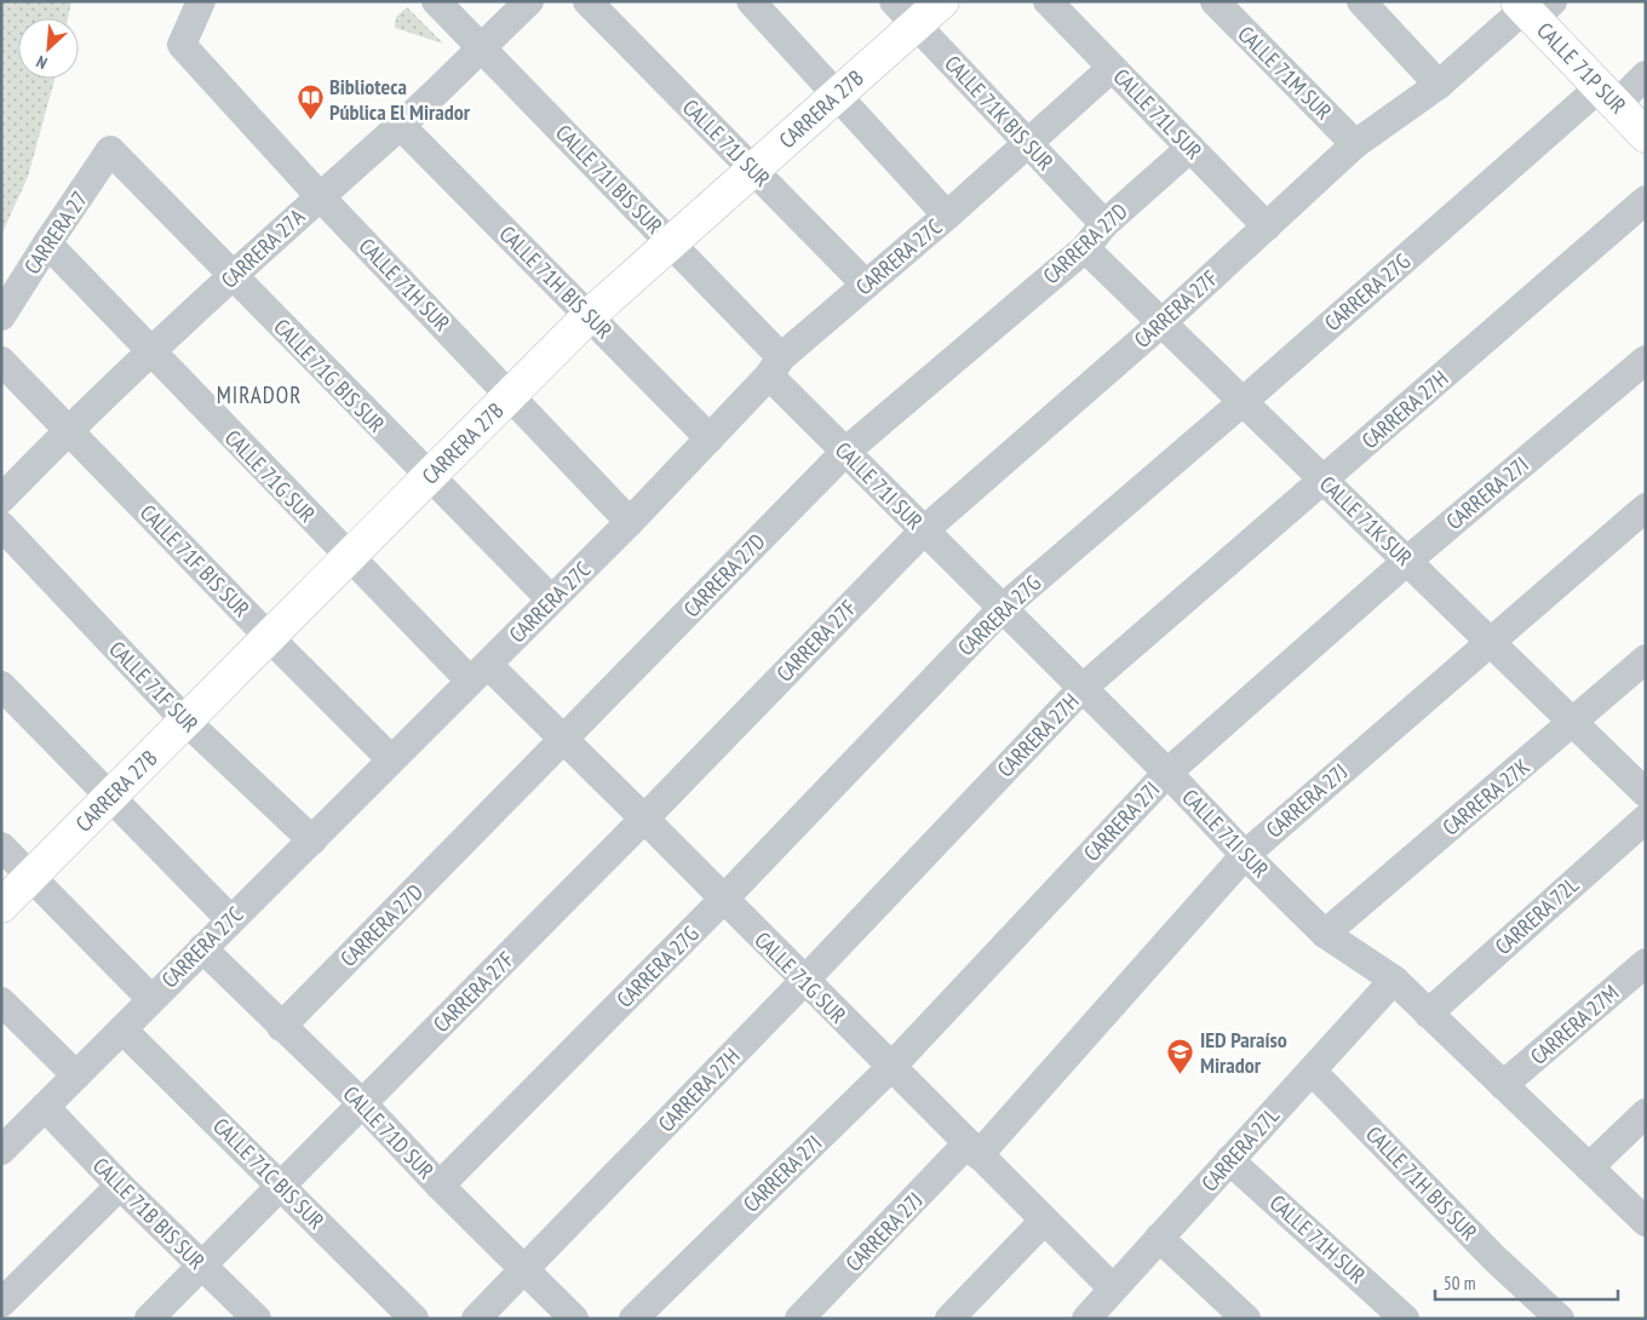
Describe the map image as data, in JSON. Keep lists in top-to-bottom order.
{
  "streets": {
    "street": [
      "CALLE 71P SUR",
      "CALLE 71M SUR",
      "CARRERA 27B",
      "CALLE 71K BIS SUR",
      "CALLE 71L SUR",
      "CALLE 71J SUR",
      "CALLE 71I BIS SUR",
      "CARRERA 27",
      "CARRERA 27D",
      "CARRERA 27A",
      "CARRERA 27C",
      "CALLE 71H BIS SUR",
      "CALLE 71H SUR",
      "CARRERA 27G",
      "CARRERA 27F",
      "CALLE 71G BIS SUR",
      "CARRERA 27H",
      "CALLE 71G SUR",
      "CALLE 71I SUR",
      "CARRERA 27I",
      "CALLE 71K SUR",
      "CALLE 71F BIS SUR",
      "CALLE 71F SUR",
      "CARRERA 27K",
      "CARRERA 27J",
      "CARRERA 72L",
      "CARRERA 27M",
      "CALLE 71D SUR",
      "CARRERA 27L",
      "CALLE 71C BIS SUR",
      "CALLE 71B BIS SUR"
    ]
  },
  "crossings": [
    ["CALLE 71P SUR", "CARRERA 27G"],
    ["CALLE 71P SUR", "CARRERA 27F"],
    ["CALLE 71M SUR", "CARRERA 27F"],
    ["CARRERA 27B", "CALLE 71K BIS SUR"],
    ["CARRERA 27B", "CALLE 71J SUR"],
    ["CARRERA 27B", "CALLE 71I BIS SUR"],
    ["CARRERA 27B", "CALLE 71H BIS SUR"],
    ["CARRERA 27B", "CALLE 71H SUR"],
    ["CARRERA 27B", "CALLE 71G BIS SUR"],
    ["CARRERA 27B", "CALLE 71G SUR"],
    ["CARRERA 27B", "CALLE 71F BIS SUR"],
    ["CARRERA 27B", "CALLE 71F SUR"],
    ["CALLE 71K BIS SUR", "CARRERA 27D"],
    ["CALLE 71K BIS SUR", "CARRERA 27C"],
    ["CALLE 71L SUR", "CARRERA 27D"],
    ["CALLE 71L SUR", "CARRERA 27C"],
    ["CALLE 71L SUR", "CARRERA 27F"],
    ["CALLE 71J SUR", "CARRERA 27C"],
    ["CALLE 71I BIS SUR", "CARRERA 27A"],
    ["CALLE 71I BIS SUR", "CARRERA 27C"],
    ["CALLE 71I BIS SUR", "CALLE 71I SUR"],
    ["CARRERA 27", "CALLE 71G BIS SUR"],
    ["CARRERA 27", "CALLE 71G SUR"],
    ["CARRERA 27D", "CALLE 71G SUR"],
    ["CARRERA 27D", "CALLE 71I SUR"],
    ["CARRERA 27D", "CALLE 71K SUR"],
    ["CARRERA 27D", "CALLE 71D SUR"],
    ["CARRERA 27A", "CALLE 71H BIS SUR"],
    ["CARRERA 27A", "CALLE 71H SUR"],
    ["CARRERA 27A", "CALLE 71G BIS SUR"],
    ["CARRERA 27A", "CALLE 71G SUR"],
    ["CARRERA 27A", "CALLE 71F BIS SUR"],
    ["CARRERA 27C", "CALLE 71H BIS SUR"],
    ["CARRERA 27C", "CALLE 71H SUR"],
    ["CARRERA 27C", "CALLE 71G BIS SUR"],
    ["CARRERA 27C", "CALLE 71G SUR"],
    ["CARRERA 27C", "CALLE 71I SUR"],
    ["CARRERA 27C", "CALLE 71F BIS SUR"],
    ["CARRERA 27C", "CALLE 71F SUR"],
    ["CARRERA 27C", "CALLE 71D SUR"],
    ["CARRERA 27C", "CALLE 71C BIS SUR"],
    ["CARRERA 27C", "CALLE 71B BIS SUR"],
    ["CALLE 71H BIS SUR", "CARRERA 27L"],
    ["CALLE 71H SUR", "CARRERA 27L"],
    ["CARRERA 27G", "CALLE 71G SUR"],
    ["CARRERA 27G", "CALLE 71I SUR"],
    ["CARRERA 27G", "CALLE 71K SUR"],
    ["CARRERA 27G", "CALLE 71D SUR"],
    ["CARRERA 27F", "CALLE 71G SUR"],
    ["CARRERA 27F", "CALLE 71I SUR"],
    ["CARRERA 27F", "CALLE 71K SUR"],
    ["CARRERA 27F", "CALLE 71D SUR"],
    ["CARRERA 27F", "CALLE 71C BIS SUR"],
    ["CARRERA 27F", "CALLE 71B BIS SUR"],
    ["CARRERA 27H", "CALLE 71G SUR"],
    ["CARRERA 27H", "CALLE 71I SUR"],
    ["CARRERA 27H", "CALLE 71K SUR"],
    ["CARRERA 27H", "CALLE 71D SUR"],
    ["CALLE 71G SUR", "CARRERA 27I"],
    ["CALLE 71G SUR", "CARRERA 27J"],
    ["CALLE 71G SUR", "CARRERA 27L"],
    ["CALLE 71I SUR", "CARRERA 27I"],
    ["CALLE 71I SUR", "CARRERA 27K"],
    ["CALLE 71I SUR", "CARRERA 27J"],
    ["CALLE 71I SUR", "CARRERA 72L"],
    ["CALLE 71I SUR", "CARRERA 27M"],
    ["CALLE 71I SUR", "CARRERA 27L"],
    ["CARRERA 27I", "CALLE 71K SUR"],
    ["CALLE 71K SUR", "CARRERA 27K"],
    ["CALLE 71K SUR", "CARRERA 27J"]
  ],
  "districts": ["MIRADOR"],
  "places": {
    "library": ["Biblioteca Pública El Mirador"],
    "school or university": ["IED Paraíso Mirador"]
  },
  "scale_bar": "50 m",
  "north": "bottom left"
}
